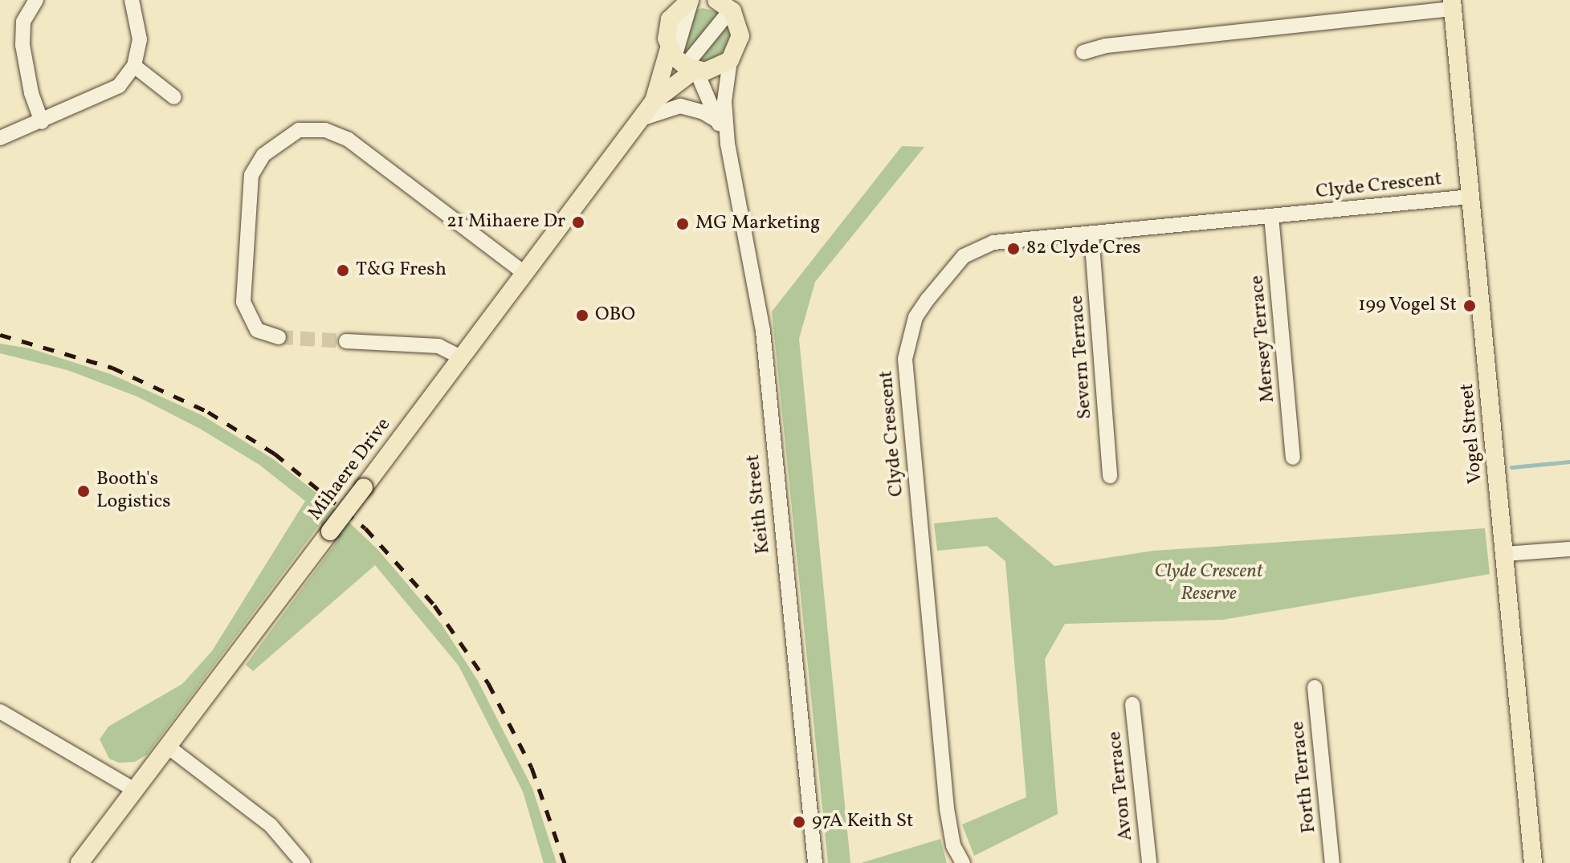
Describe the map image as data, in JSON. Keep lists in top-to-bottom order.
{
  "streets": {
    "main road": ["Vogel Street", "Mihaere Drive"],
    "street": [
      "Clyde Crescent",
      "Mersey Terrace",
      "Severn Terrace",
      "Keith Street",
      "Forth Terrace",
      "Avon Terrace"
    ]
  },
  "crossings": [
    ["Clyde Crescent", "Mersey Terrace"],
    ["Clyde Crescent", "Severn Terrace"],
    ["Clyde Crescent", "Vogel Street"],
    ["Mihaere Drive", "Keith Street"]
  ],
  "parks": ["Clyde Crescent Reserve"],
  "places": [
    "21 Mihaere Dr",
    "MG Marketing",
    "82 Clyde Cres",
    "T&G Fresh",
    "199 Vogel St",
    "OBO",
    "Booth's Logistics",
    "97A Keith St"
  ]
}
